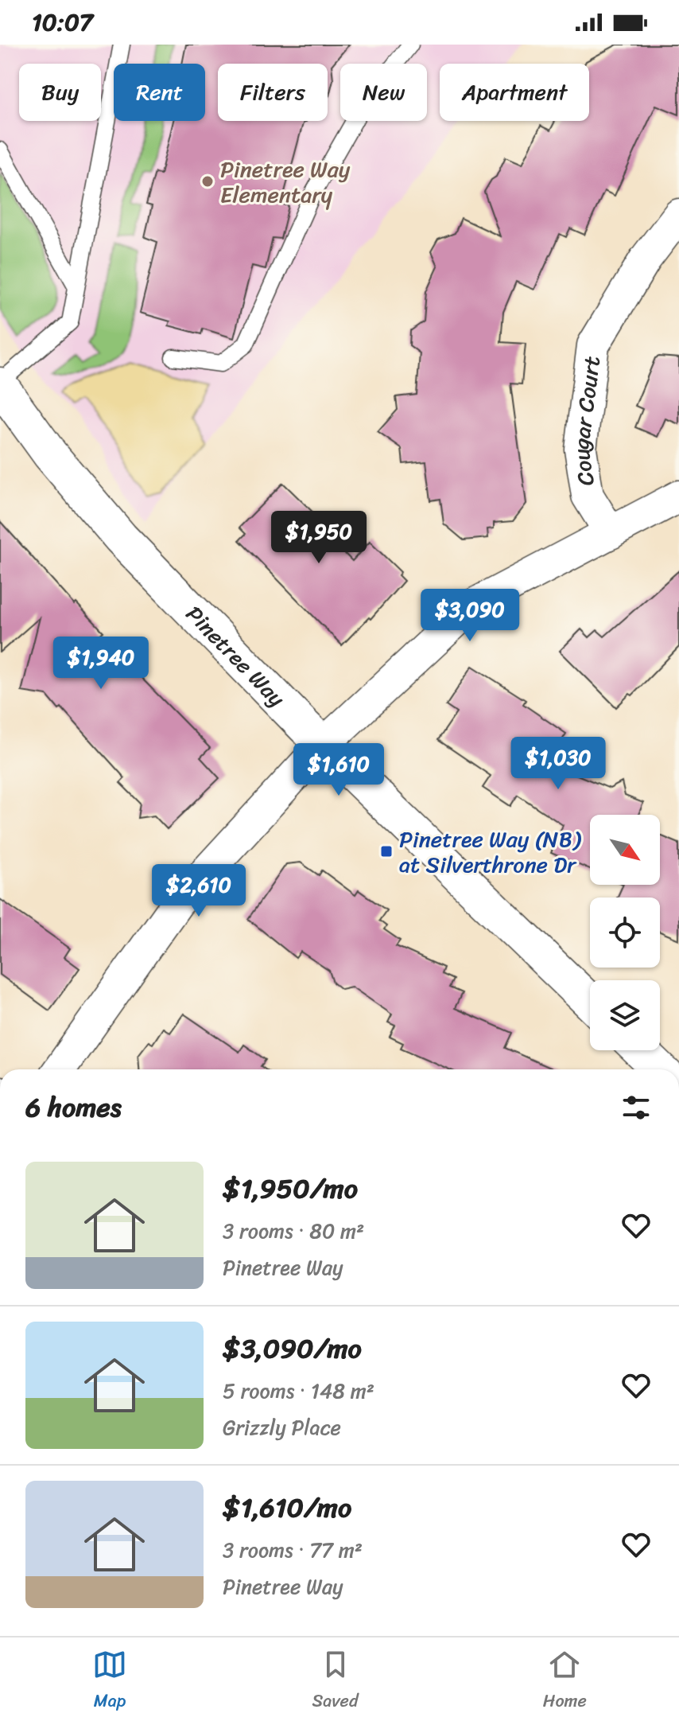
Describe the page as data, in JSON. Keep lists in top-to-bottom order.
{
  "streets": {
    "street": ["Cougar Court", "Pinetree Way"]
  },
  "places": {
    "other": ["Pinetree Way Elementary"],
    "transit": ["Pinetree Way (NB) at Silverthrone Dr"]
  },
  "north": "bottom right",
  "page": {
    "status": "10:07",
    "chip": [
      "Buy",
      "Rent",
      "Filters",
      "New",
      "Apartment"
    ],
    "price": [
      "$1,950",
      "$3,090",
      "$1,940",
      "$1,030",
      "$1,610",
      "$2,610"
    ],
    "heading": "6 homes",
    "list": [
      {
        "name": "$1,950/mo",
        "note": "3 rooms · 80 m² · Pinetree Way"
      },
      {
        "name": "$3,090/mo",
        "note": "5 rooms · 148 m² · Grizzly Place"
      },
      {
        "name": "$1,610/mo",
        "note": "3 rooms · 77 m² · Pinetree Way"
      }
    ],
    "tabs": ["Map", "Saved", "Home"]
  }
}
